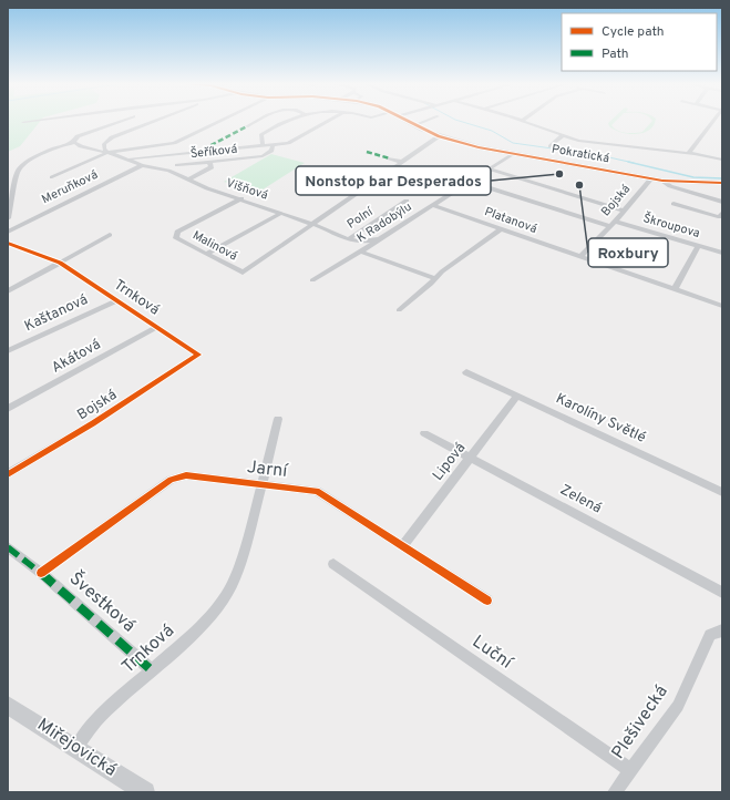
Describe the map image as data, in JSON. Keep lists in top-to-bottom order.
{
  "streets": {
    "street": [
      "Šeříková",
      "Pokratická",
      "Meruňková",
      "Višňová",
      "Bojská",
      "Polní",
      "Platanová",
      "K Radobýlu",
      "Škroupova",
      "Malinová",
      "Trnková",
      "Kaštanová",
      "Akátová",
      "Karolíny Světlé",
      "Lipová",
      "Jarní",
      "Zelená",
      "Švestková",
      "Luční",
      "Plešivecká",
      "Miřejovická"
    ]
  },
  "crossings": [
    ["Pokratická", "Bojská"],
    ["Pokratická", "K Radobýlu"],
    ["Meruňková", "Višňová"],
    ["Višňová", "Polní"],
    ["Višňová", "K Radobýlu"],
    ["Višňová", "Malinová"],
    ["Bojská", "Platanová"],
    ["Bojská", "Škroupova"],
    ["Bojská", "Trnková"],
    ["Platanová", "K Radobýlu"],
    ["K Radobýlu", "Škroupova"],
    ["Trnková", "Kaštanová"],
    ["Trnková", "Akátová"],
    ["Trnková", "Jarní"],
    ["Trnková", "Švestková"],
    ["Trnková", "Miřejovická"],
    ["Karolíny Světlé", "Lipová"],
    ["Lipová", "Jarní"],
    ["Lipová", "Zelená"],
    ["Jarní", "Švestková"],
    ["Luční", "Plešivecká"]
  ],
  "places": ["Nonstop bar Desperados", "Roxbury"],
  "legend": ["Cycle path", "Path"]
}
